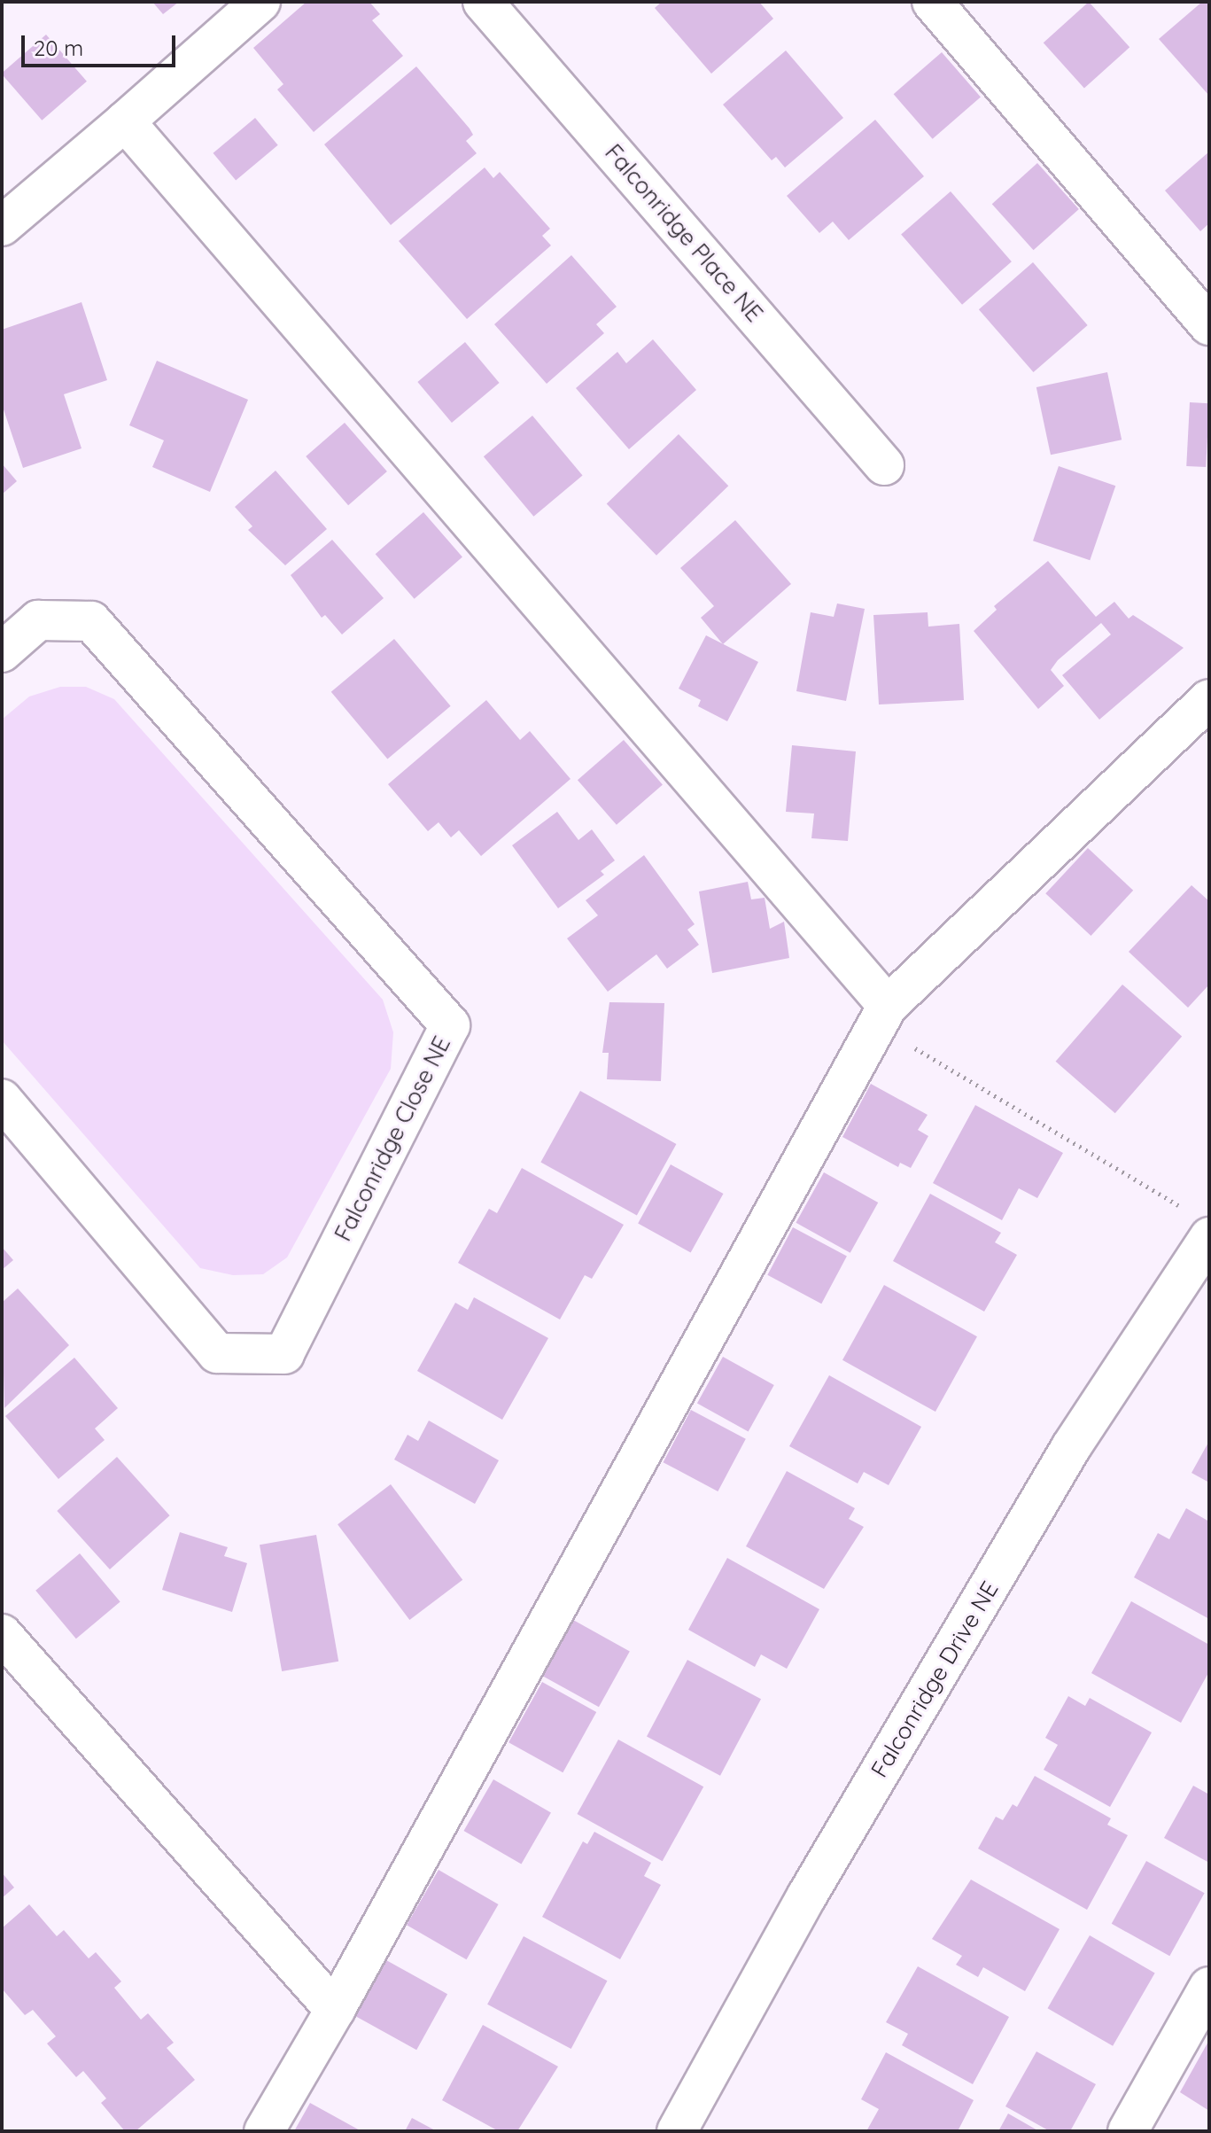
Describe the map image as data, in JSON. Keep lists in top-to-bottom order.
{
  "streets": {
    "street": ["Falconridge Place NE", "Falconridge Close NE", "Falconridge Drive NE"]
  },
  "scale_bar": "20 m"
}
